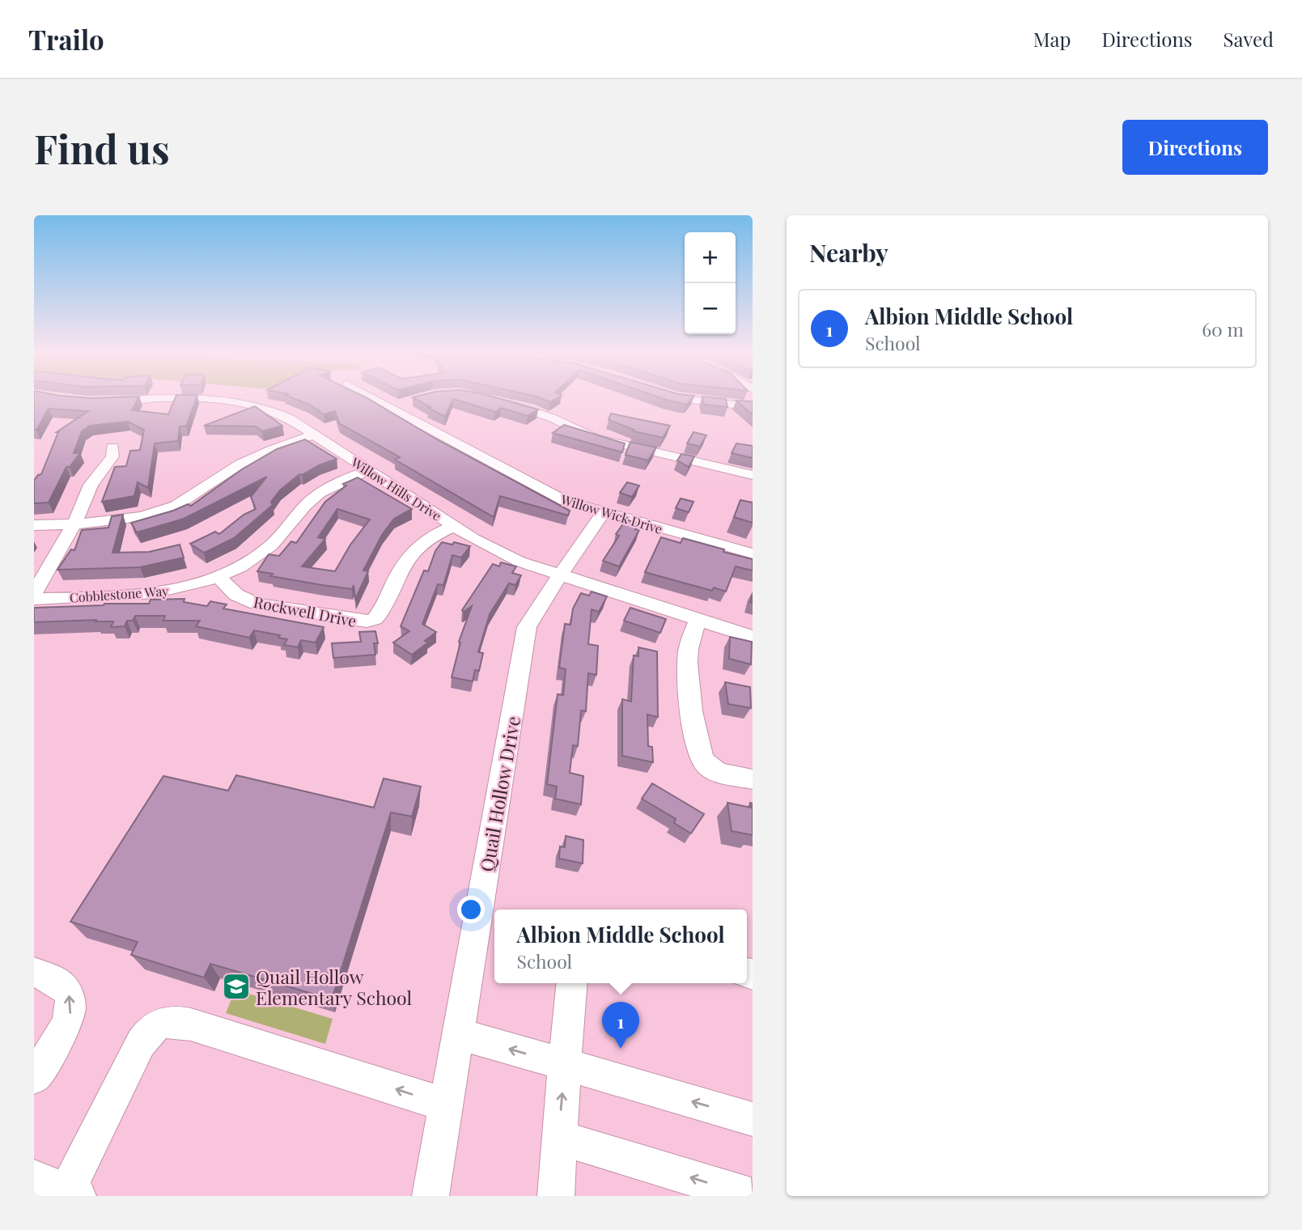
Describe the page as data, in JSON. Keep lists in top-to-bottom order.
{
  "streets": {
    "street": [
      "Willow Hills Drive",
      "Willow Wick Drive",
      "Cobblestone Way",
      "Rockwell Drive",
      "Quail Hollow Drive"
    ]
  },
  "crossings": [
    ["Willow Hills Drive", "Cobblestone Way"],
    ["Willow Hills Drive", "Rockwell Drive"],
    ["Willow Hills Drive", "Quail Hollow Drive"],
    ["Willow Wick Drive", "Quail Hollow Drive"],
    ["Cobblestone Way", "Rockwell Drive"]
  ],
  "places": {
    "school or university": ["Quail Hollow Elementary School"]
  },
  "page": {
    "header": "Trailo",
    "nav": ["Map", "Directions", "Saved"],
    "buttons": "Directions",
    "title": "Find us",
    "heading": "Nearby",
    "map_buttons": ["+", "−"],
    "list": [
      {
        "mark": "1",
        "name": "Albion Middle School",
        "note": "School",
        "value": "60 m"
      }
    ],
    "popup": ["Albion Middle School", "School"],
    "pins": "1"
  }
}
